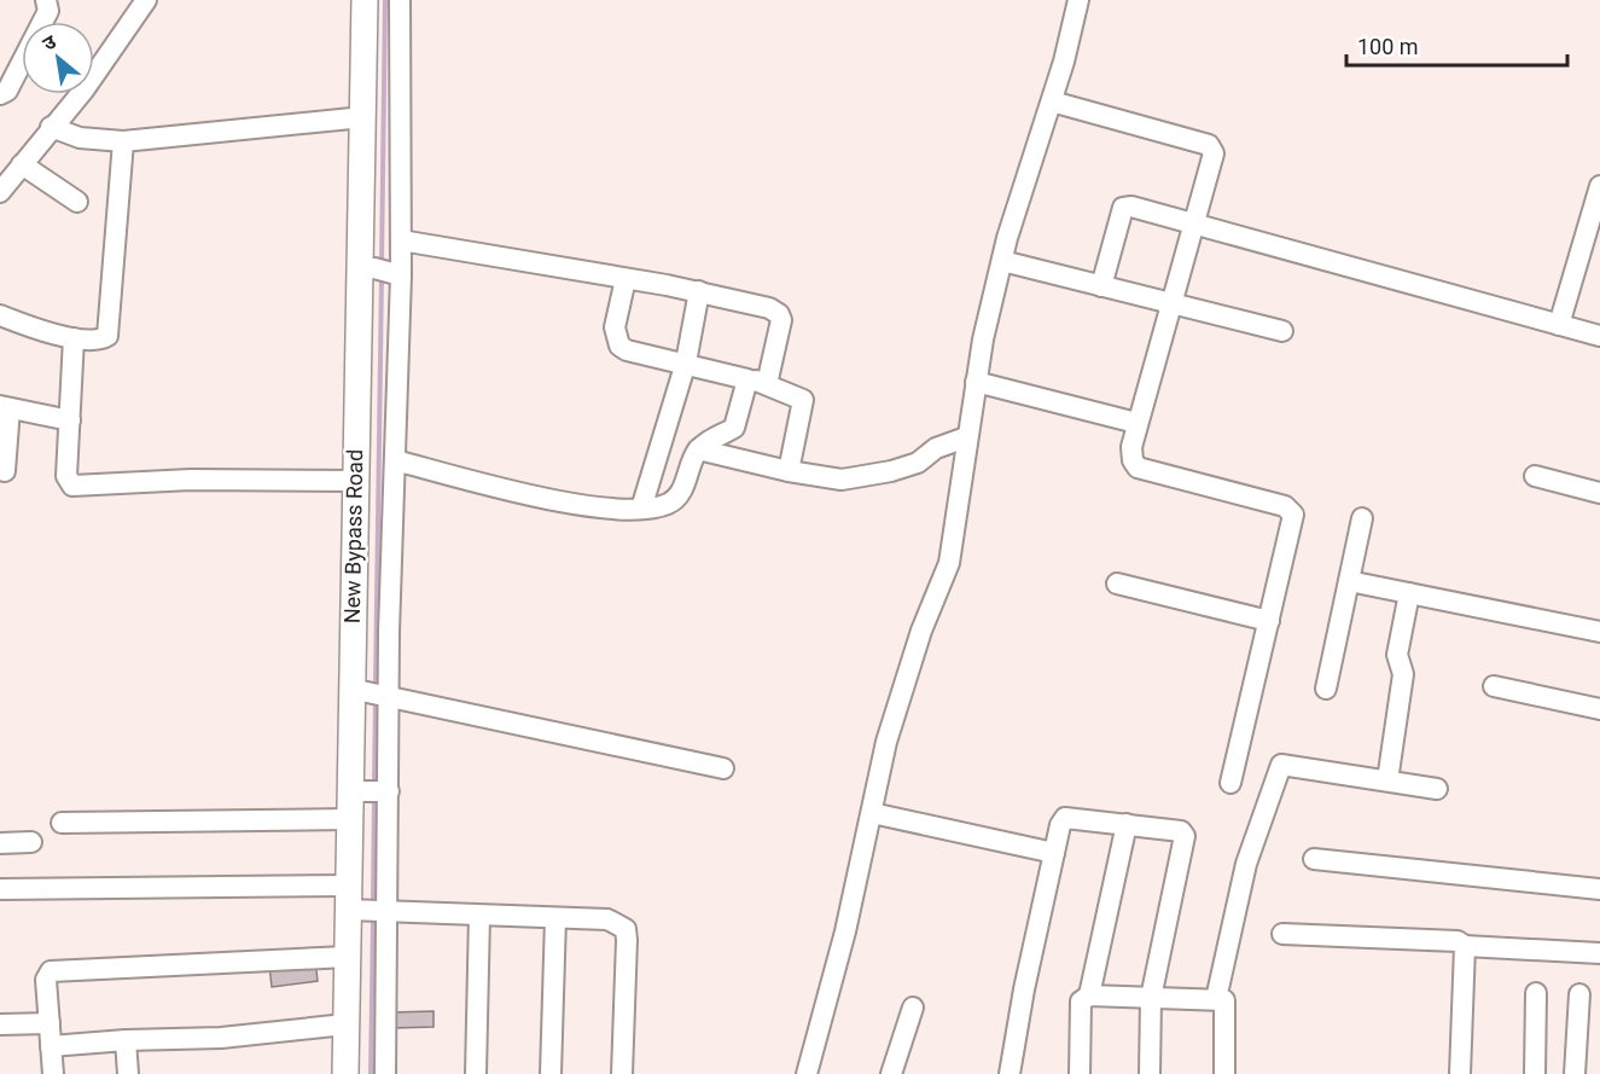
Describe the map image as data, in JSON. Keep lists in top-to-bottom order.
{
  "streets": {
    "main road": ["New Bypass Road"]
  },
  "scale_bar": "100 m",
  "north": "top left"
}
